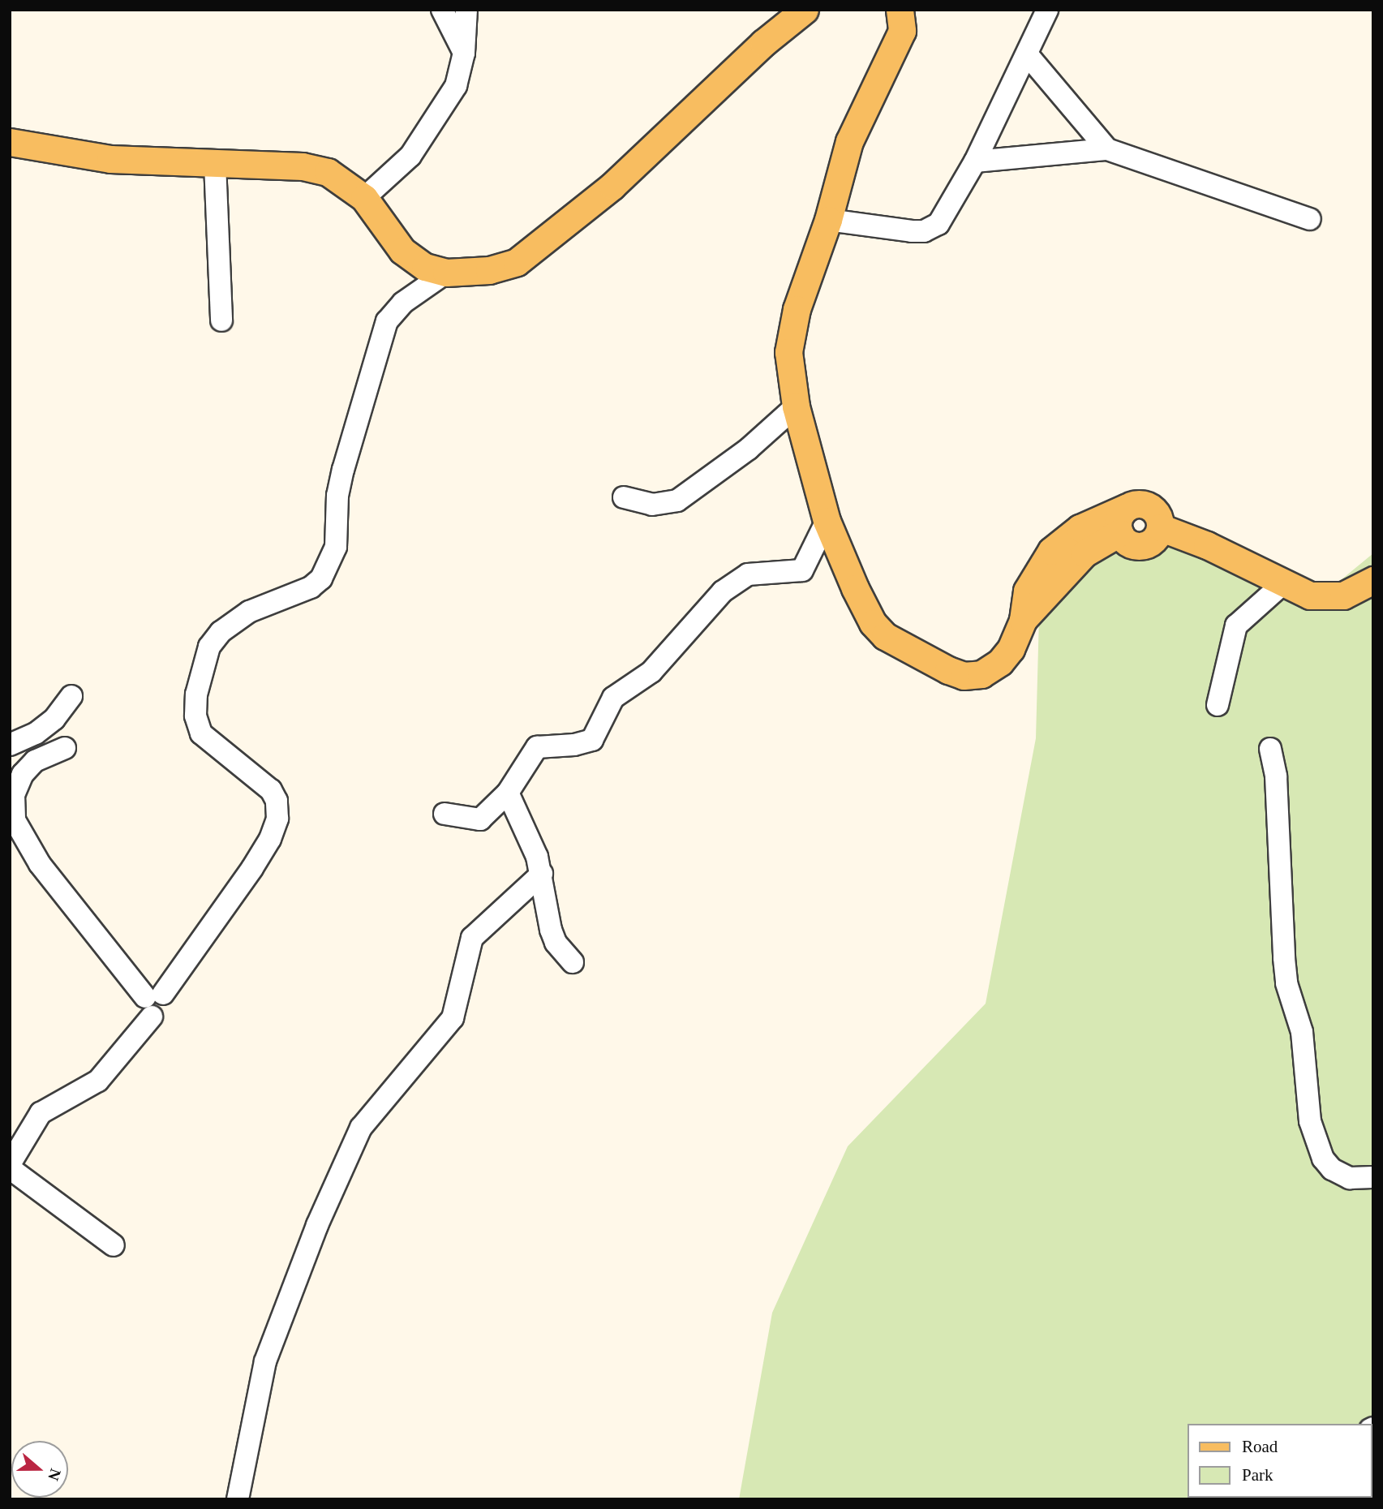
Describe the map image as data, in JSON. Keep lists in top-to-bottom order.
{
  "legend": ["Road", "Park"],
  "north": "right"
}
